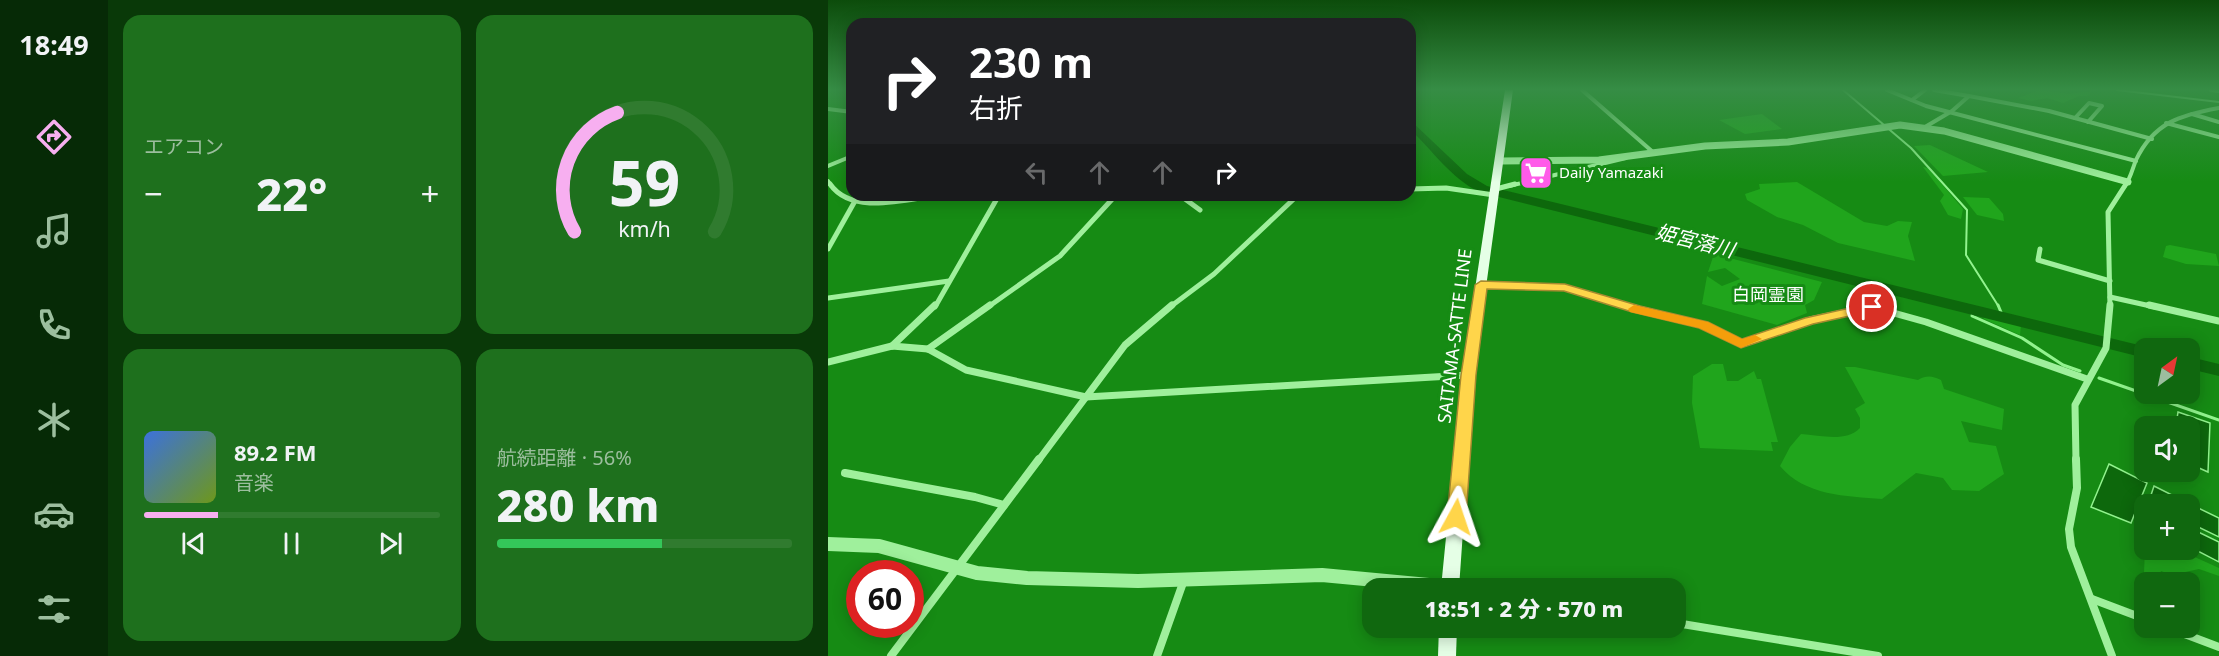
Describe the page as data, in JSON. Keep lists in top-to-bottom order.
{
  "streets": {
    "main road": ["SAITAMA-SATTE LINE"]
  },
  "water": ["姫宮落川"],
  "parks": ["白岡霊園"],
  "places": {
    "supermarket": ["Daily Yamazaki"]
  },
  "north": "top right",
  "page": {
    "tabs": "18:49",
    "tile": [
      "エアコン",
      ["航続距離 · 56%", "280 km"]
    ],
    "turn": ["230 m", "右折"],
    "heat": ["−", "22°", "+"],
    "map_buttons": ["+", "−"],
    "song": ["89.2 FM", "音楽"],
    "limit": "60",
    "trip": "18:51 · 2 分 · 570 m",
    "gauge": ["59", "km/h"]
  }
}
